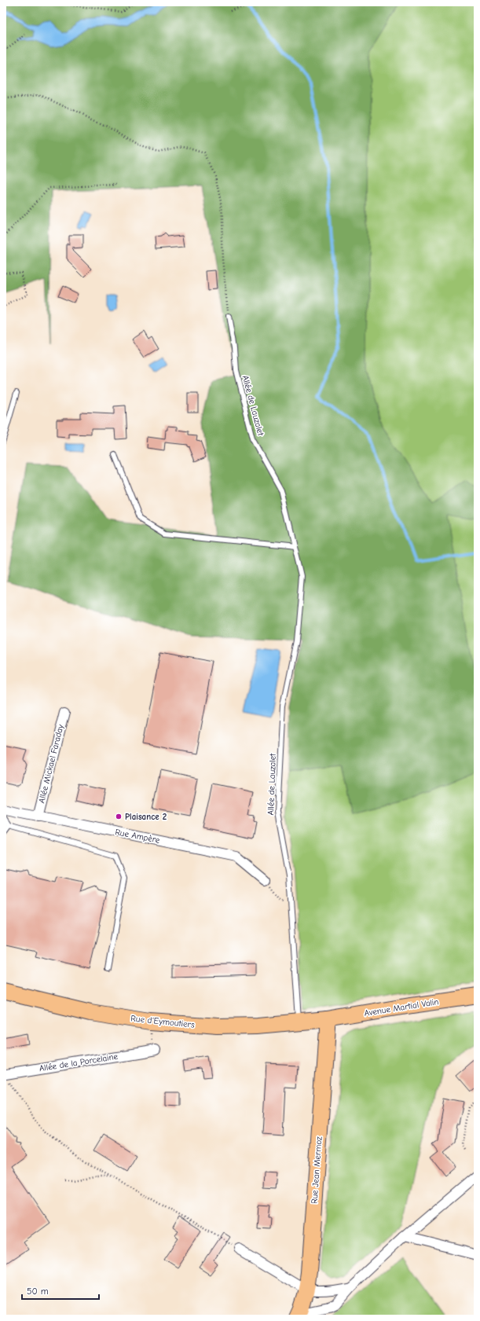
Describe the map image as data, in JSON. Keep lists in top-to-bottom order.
{
  "streets": {
    "main road": ["Avenue Martial Valin", "Rue d'Eymoutiers", "Rue Jean Mermoz"],
    "street": ["Allée Mickael Faraday", "Rue Ampère", "Allée de la Porcelaine"],
    "lane": ["Allée de Lauzalet"]
  },
  "crossings": [
    ["Allée de Lauzalet", "Rue d'Eymoutiers"],
    ["Allée Mickael Faraday", "Rue Ampère"],
    ["Avenue Martial Valin", "Rue d'Eymoutiers"],
    ["Avenue Martial Valin", "Rue Jean Mermoz"],
    ["Rue d'Eymoutiers", "Rue Jean Mermoz"]
  ],
  "places": ["Plaisance 2"],
  "scale_bar": "50 m"
}
